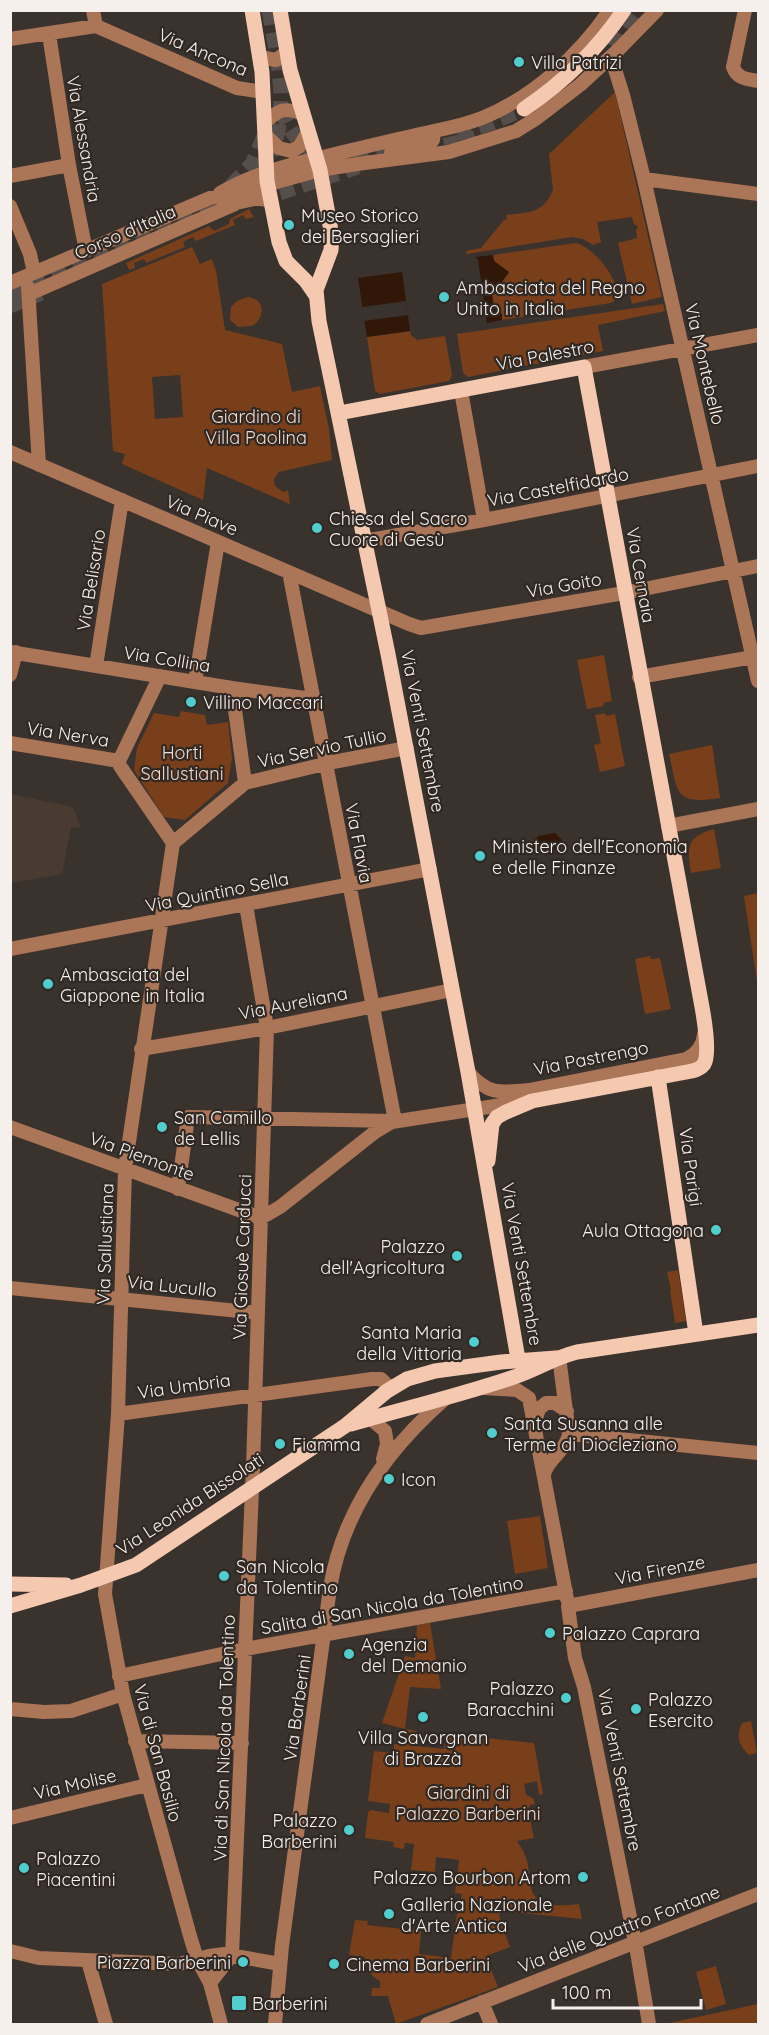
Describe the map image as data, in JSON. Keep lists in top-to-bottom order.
{
  "streets": {
    "main road": [
      "Via Palestro",
      "Via Cernaia",
      "Via Venti Settembre",
      "Via Pastrengo",
      "Via Parigi",
      "Via Leonida Bissolati"
    ],
    "street": [
      "Via Ancona",
      "Via Alessandria",
      "Corso d'Italia",
      "Via Montebello",
      "Via Castelfidardo",
      "Via Piave",
      "Via Belisario",
      "Via Goito",
      "Via Collina",
      "Via Nerva",
      "Via Servio Tullio",
      "Via Flavia",
      "Via Quintino Sella",
      "Via Aureliana",
      "Via Piemonte",
      "Via Sallustiana",
      "Via Giosuè Carducci",
      "Via Lucullo",
      "Via Umbria",
      "Via Firenze",
      "Salita di San Nicola da Tolentino",
      "Via Barberini",
      "Via di San Nicola da Tolentino",
      "Via di San Basilio",
      "Via Molise",
      "Via delle Quattro Fontane"
    ]
  },
  "crossings": [
    ["Via Ancona", "Via Venti Settembre"],
    ["Via Alessandria", "Corso d'Italia"],
    ["Corso d'Italia", "Via Venti Settembre"],
    ["Via Palestro", "Via Montebello"],
    ["Via Palestro", "Via Cernaia"],
    ["Via Palestro", "Via Venti Settembre"],
    ["Via Montebello", "Via Castelfidardo"],
    ["Via Montebello", "Via Goito"],
    ["Via Castelfidardo", "Via Cernaia"],
    ["Via Castelfidardo", "Via Venti Settembre"],
    ["Via Piave", "Via Belisario"],
    ["Via Piave", "Via Goito"],
    ["Via Piave", "Via Venti Settembre"],
    ["Via Piave", "Via Flavia"],
    ["Via Cernaia", "Via Goito"],
    ["Via Belisario", "Via Collina"],
    ["Via Goito", "Via Venti Settembre"],
    ["Via Collina", "Via Flavia"],
    ["Via Venti Settembre", "Via Servio Tullio"],
    ["Via Venti Settembre", "Via Quintino Sella"],
    ["Via Venti Settembre", "Via Aureliana"],
    ["Via Venti Settembre", "Via Pastrengo"],
    ["Via Venti Settembre", "Via Firenze"],
    ["Via Venti Settembre", "Via delle Quattro Fontane"],
    ["Via Servio Tullio", "Via Flavia"],
    ["Via Flavia", "Via Quintino Sella"],
    ["Via Flavia", "Via Aureliana"],
    ["Via Flavia", "Via Pastrengo"],
    ["Via Quintino Sella", "Via Sallustiana"],
    ["Via Quintino Sella", "Via Giosuè Carducci"],
    ["Via Aureliana", "Via Sallustiana"],
    ["Via Aureliana", "Via Giosuè Carducci"],
    ["Via Pastrengo", "Via Parigi"],
    ["Via Piemonte", "Via Sallustiana"],
    ["Via Piemonte", "Via Giosuè Carducci"],
    ["Via Sallustiana", "Via Lucullo"],
    ["Via Sallustiana", "Via Umbria"],
    ["Via Sallustiana", "Via Leonida Bissolati"],
    ["Via Sallustiana", "Via di San Basilio"],
    ["Via Giosuè Carducci", "Via Lucullo"],
    ["Via Giosuè Carducci", "Via Umbria"],
    ["Via Giosuè Carducci", "Via Leonida Bissolati"],
    ["Via Giosuè Carducci", "Via di San Nicola da Tolentino"],
    ["Via Leonida Bissolati", "Via di San Nicola da Tolentino"],
    ["Via Leonida Bissolati", "Via di San Basilio"],
    ["Salita di San Nicola da Tolentino", "Via Barberini"],
    ["Salita di San Nicola da Tolentino", "Via di San Nicola da Tolentino"],
    ["Salita di San Nicola da Tolentino", "Via di San Basilio"],
    ["Via di San Basilio", "Via Molise"]
  ],
  "parks": ["Giardino di Villa Paolina", "Horti Sallustiani", "Giardini di Palazzo Barberini"],
  "places": {
    "other": [
      "Villa Patrizi",
      "Museo Storico dei Bersaglieri",
      "Ambasciata del Regno Unito in Italia",
      "Chiesa del Sacro Cuore di Gesù",
      "Villino Maccari",
      "Ministero dell'Economia e delle Finanze",
      "Ambasciata del Giappone in Italia",
      "San Camillo de Lellis",
      "Aula Ottagona",
      "Palazzo dell'Agricoltura",
      "Santa Maria della Vittoria",
      "Santa Susanna alle Terme di Diocleziano",
      "Fiamma",
      "Icon",
      "San Nicola da Tolentino",
      "Palazzo Caprara",
      "Agenzia del Demanio",
      "Palazzo Baracchini",
      "Palazzo Esercito",
      "Villa Savorgnan di Brazzà",
      "Palazzo Barberini",
      "Palazzo Piacentini",
      "Palazzo Bourbon Artom",
      "Galleria Nazionale d'Arte Antica",
      "Piazza Barberini",
      "Cinema Barberini"
    ],
    "transit": ["Barberini"]
  },
  "scale_bar": "100 m"
}
